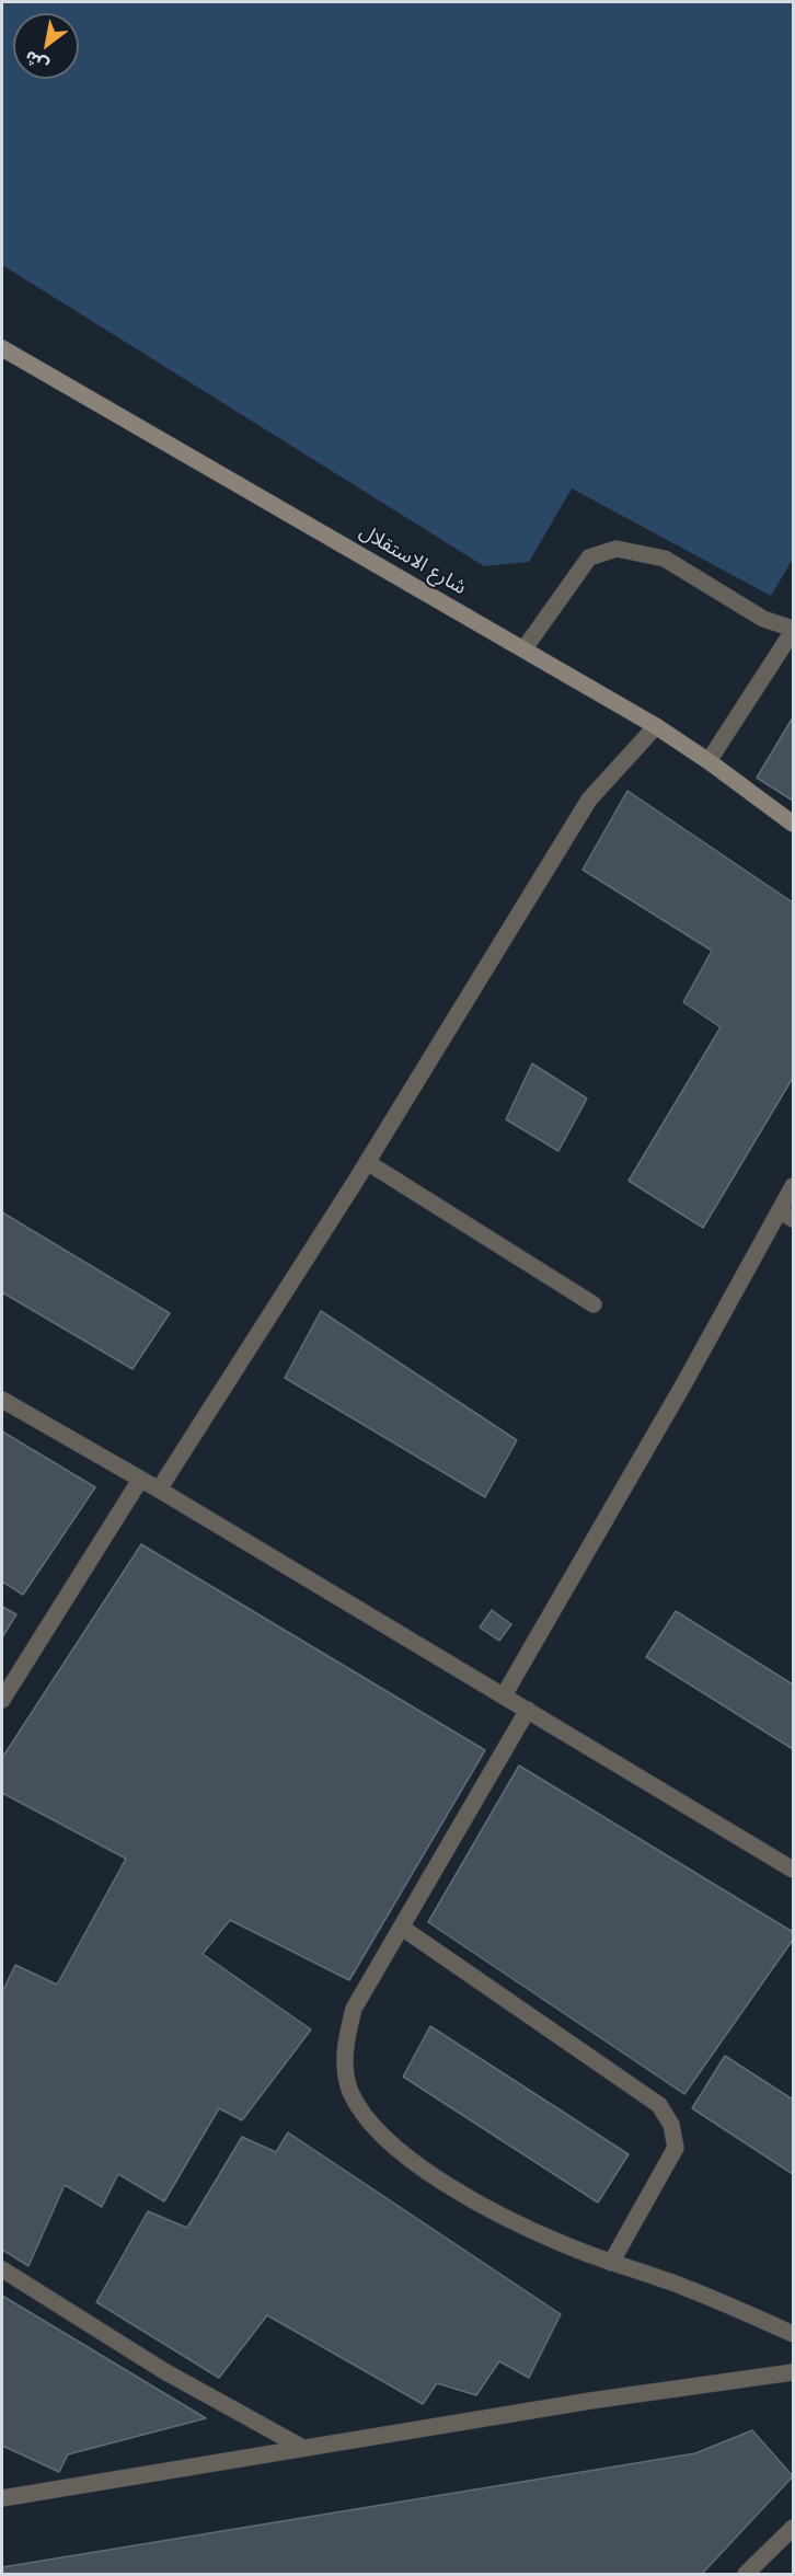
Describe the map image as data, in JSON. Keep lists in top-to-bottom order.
{
  "streets": {
    "street": ["شارع الاستقلال"]
  },
  "north": "bottom left"
}
